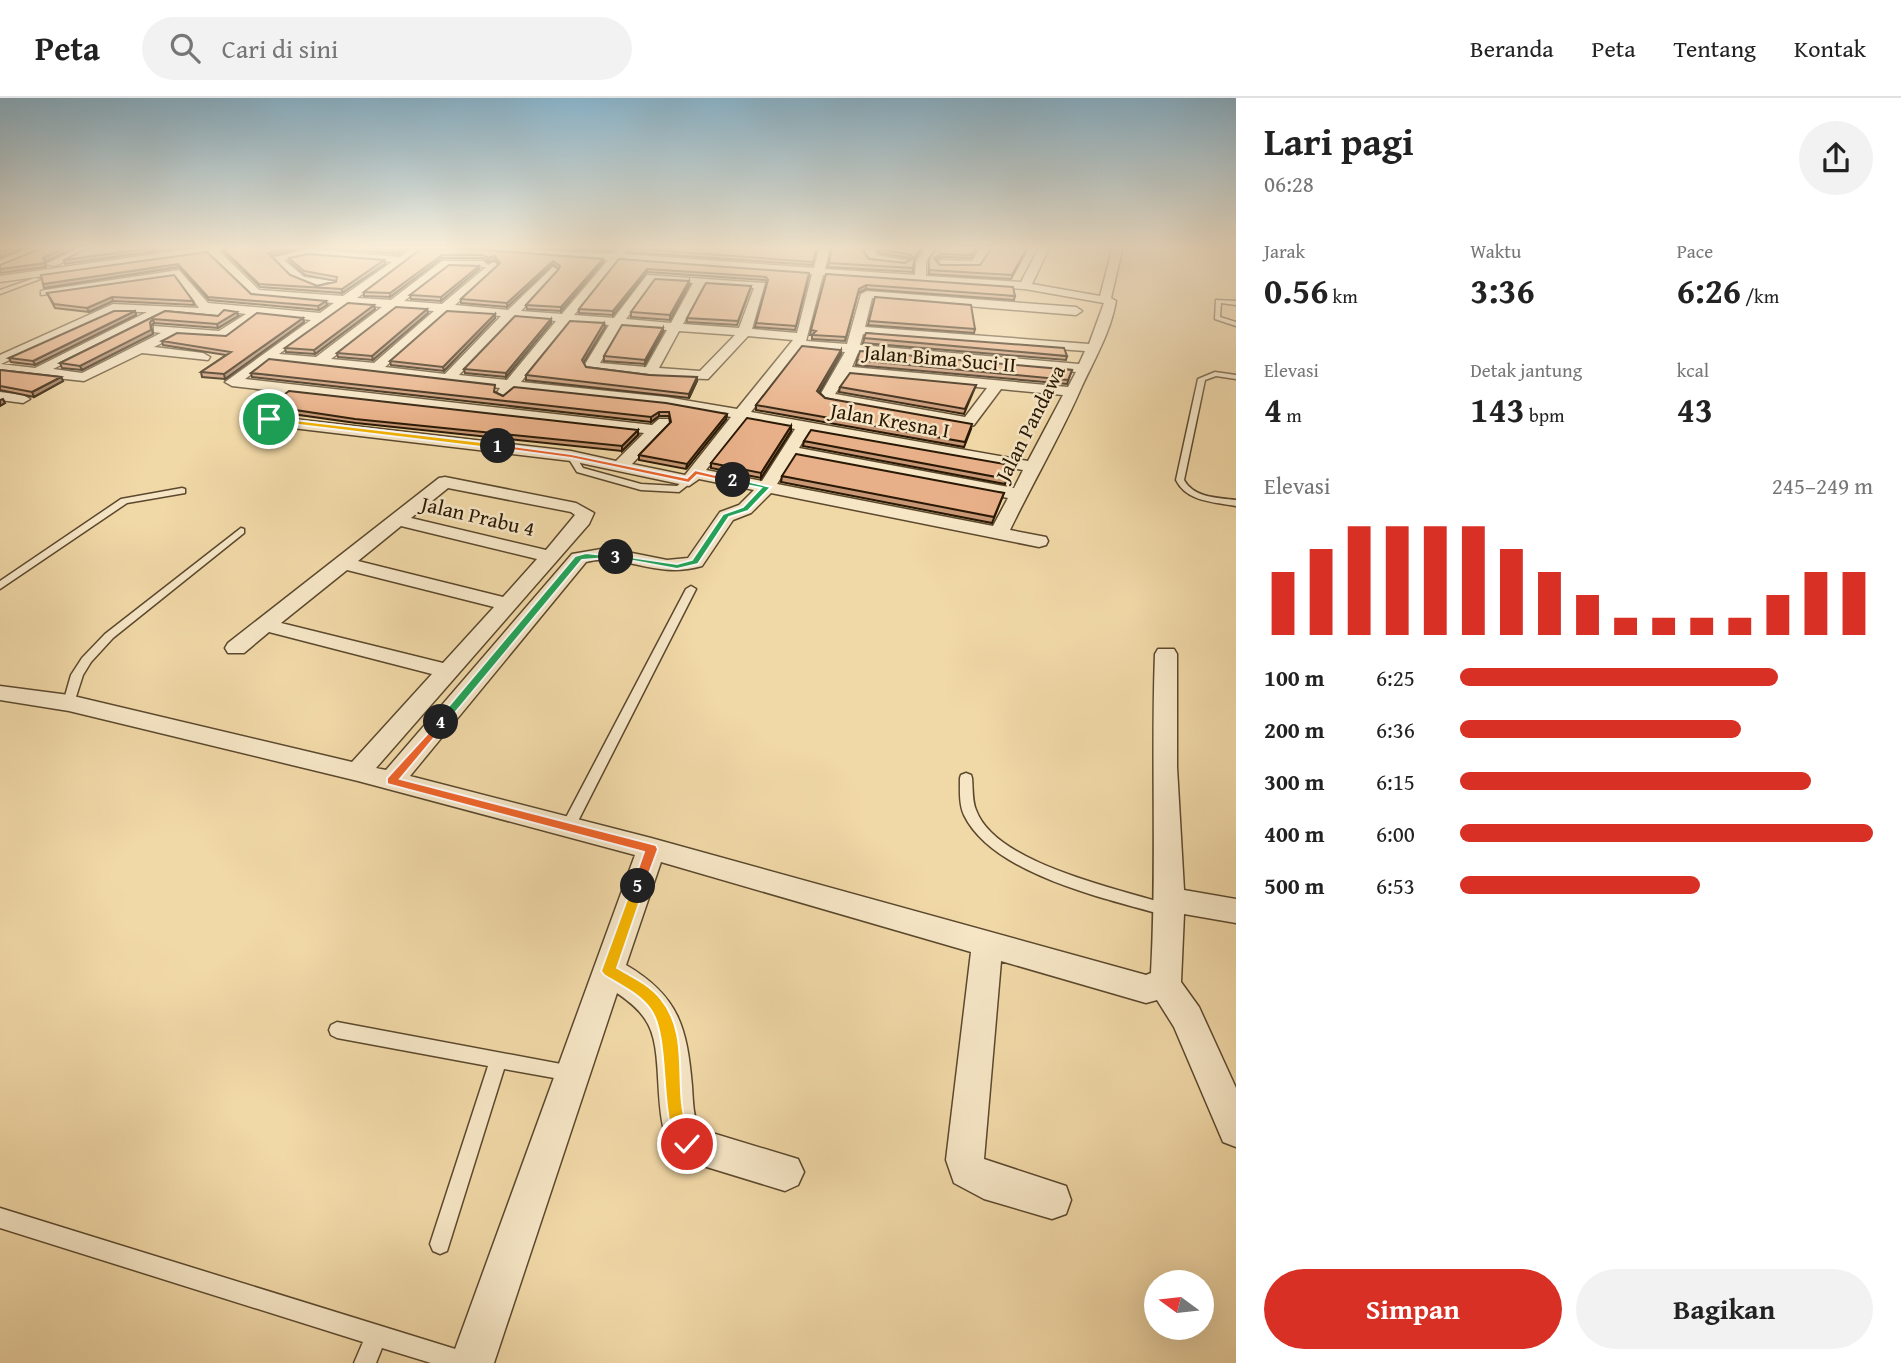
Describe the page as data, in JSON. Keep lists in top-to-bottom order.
{
  "streets": {
    "street": [
      "Jalan Bima Suci II",
      "Jalan Kresna I",
      "Jalan Pandawa",
      "Jalan Prabu 4"
    ]
  },
  "crossings": [
    ["Jalan Bima Suci II", "Jalan Pandawa"],
    ["Jalan Kresna I", "Jalan Pandawa"]
  ],
  "north": "left",
  "page": {
    "header": "Peta",
    "search": "Cari di sini",
    "nav": [
      "Beranda",
      "Peta",
      "Tentang",
      "Kontak"
    ],
    "heading": ["Lari pagi", "06:28"],
    "stats": [
      ["Jarak", "0.56 km"],
      ["Waktu", "3:36"],
      ["Pace", "6:26 /km"],
      ["Elevasi", "4 m"],
      ["Detak jantung", "143 bpm"],
      ["kcal", "43"]
    ],
    "pins": [
      "1",
      "2",
      "3",
      "4",
      "5"
    ],
    "chart": ["Elevasi", "245–249 m"],
    "list": [
      {
        "name": "100 m",
        "note": "6:25"
      },
      {
        "name": "200 m",
        "note": "6:36"
      },
      {
        "name": "300 m",
        "note": "6:15"
      },
      {
        "name": "400 m",
        "note": "6:00"
      },
      {
        "name": "500 m",
        "note": "6:53"
      }
    ],
    "buttons": ["Simpan", "Bagikan"]
  }
}
